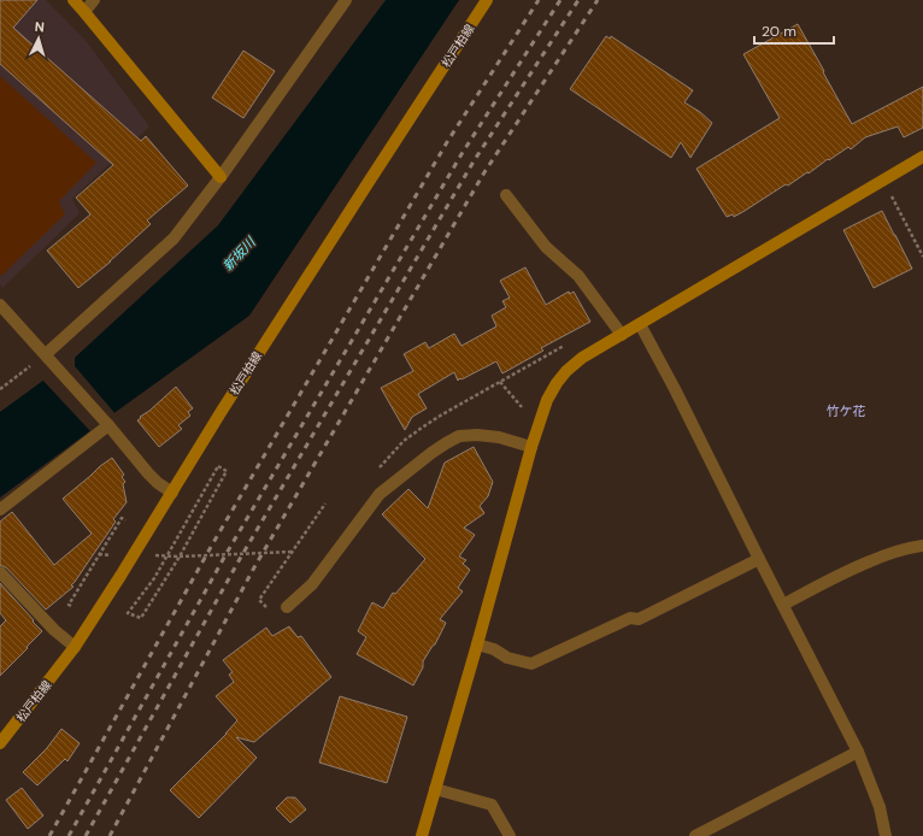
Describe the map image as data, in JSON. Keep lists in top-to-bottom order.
{
  "streets": {
    "street": ["松戸柏線"]
  },
  "districts": ["竹ケ花"],
  "water": ["新坂川"],
  "scale_bar": "20 m",
  "north": "top"
}
